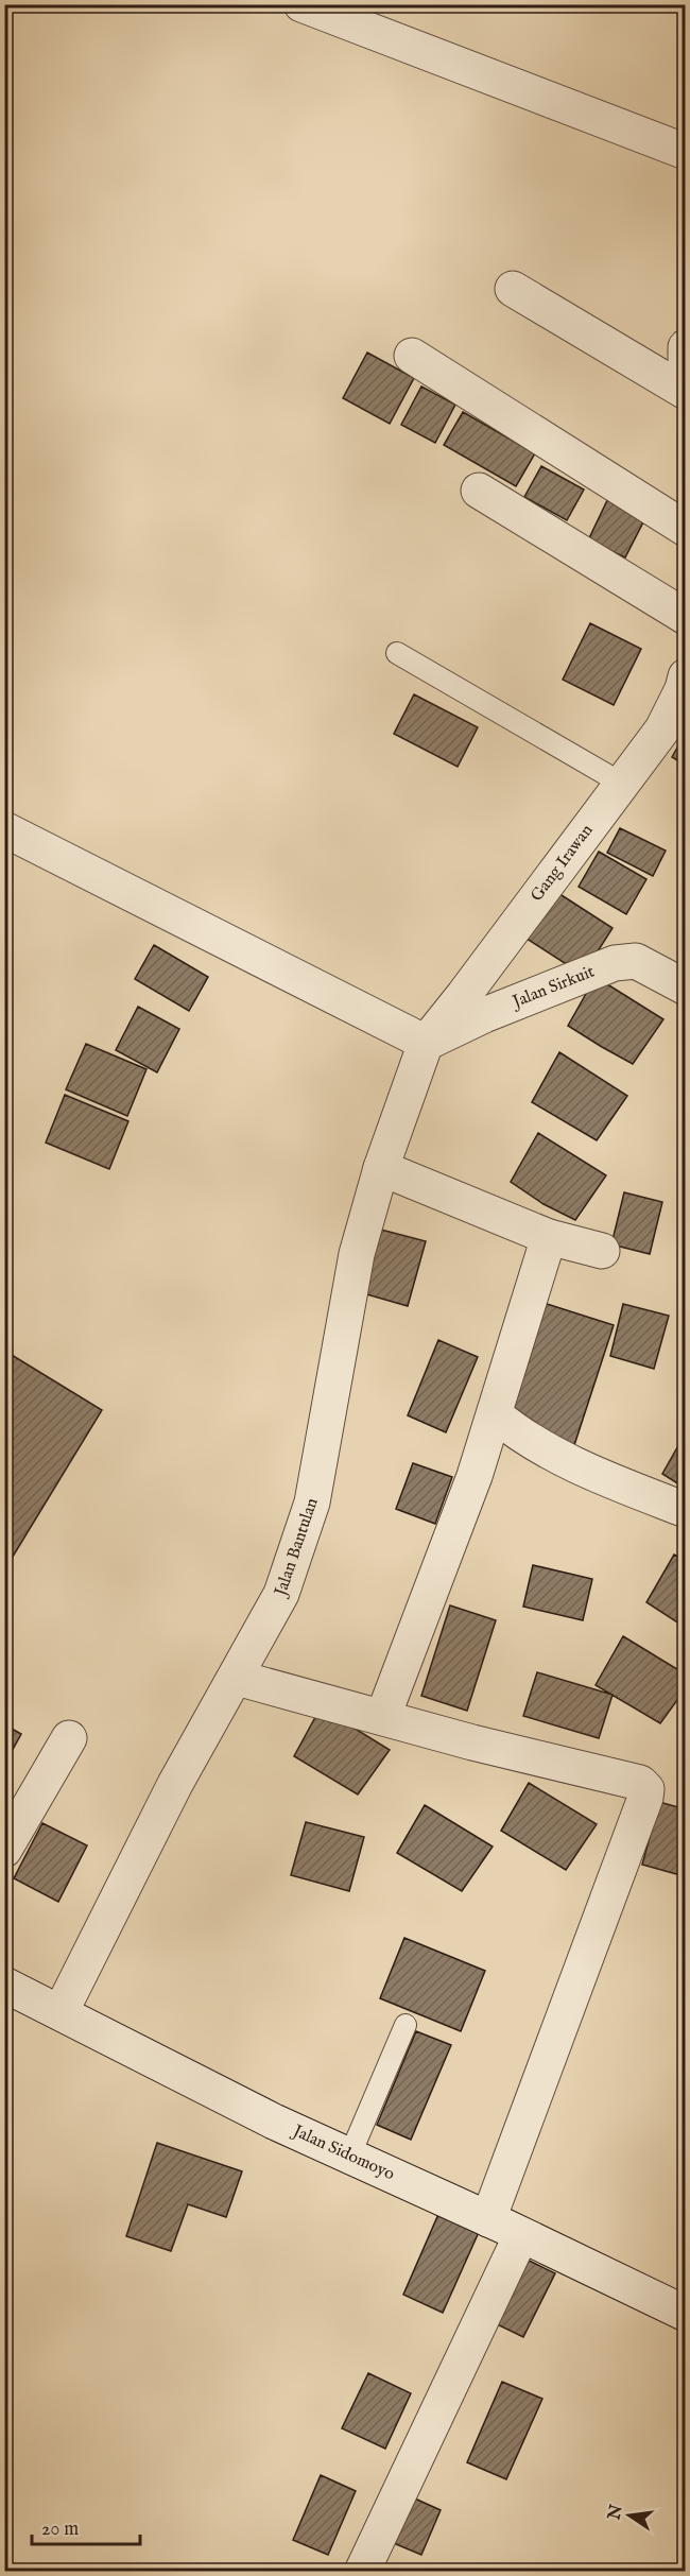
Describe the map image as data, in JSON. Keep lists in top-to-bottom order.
{
  "streets": {
    "street": [
      "Gang Irawan",
      "Jalan Sirkuit",
      "Jalan Bantulan",
      "Jalan Sidomoyo"
    ]
  },
  "crossings": [
    ["Gang Irawan", "Jalan Sirkuit"],
    ["Gang Irawan", "Jalan Bantulan"],
    ["Jalan Sirkuit", "Jalan Bantulan"],
    ["Jalan Bantulan", "Jalan Sidomoyo"]
  ],
  "scale_bar": "20 m",
  "north": "left"
}
